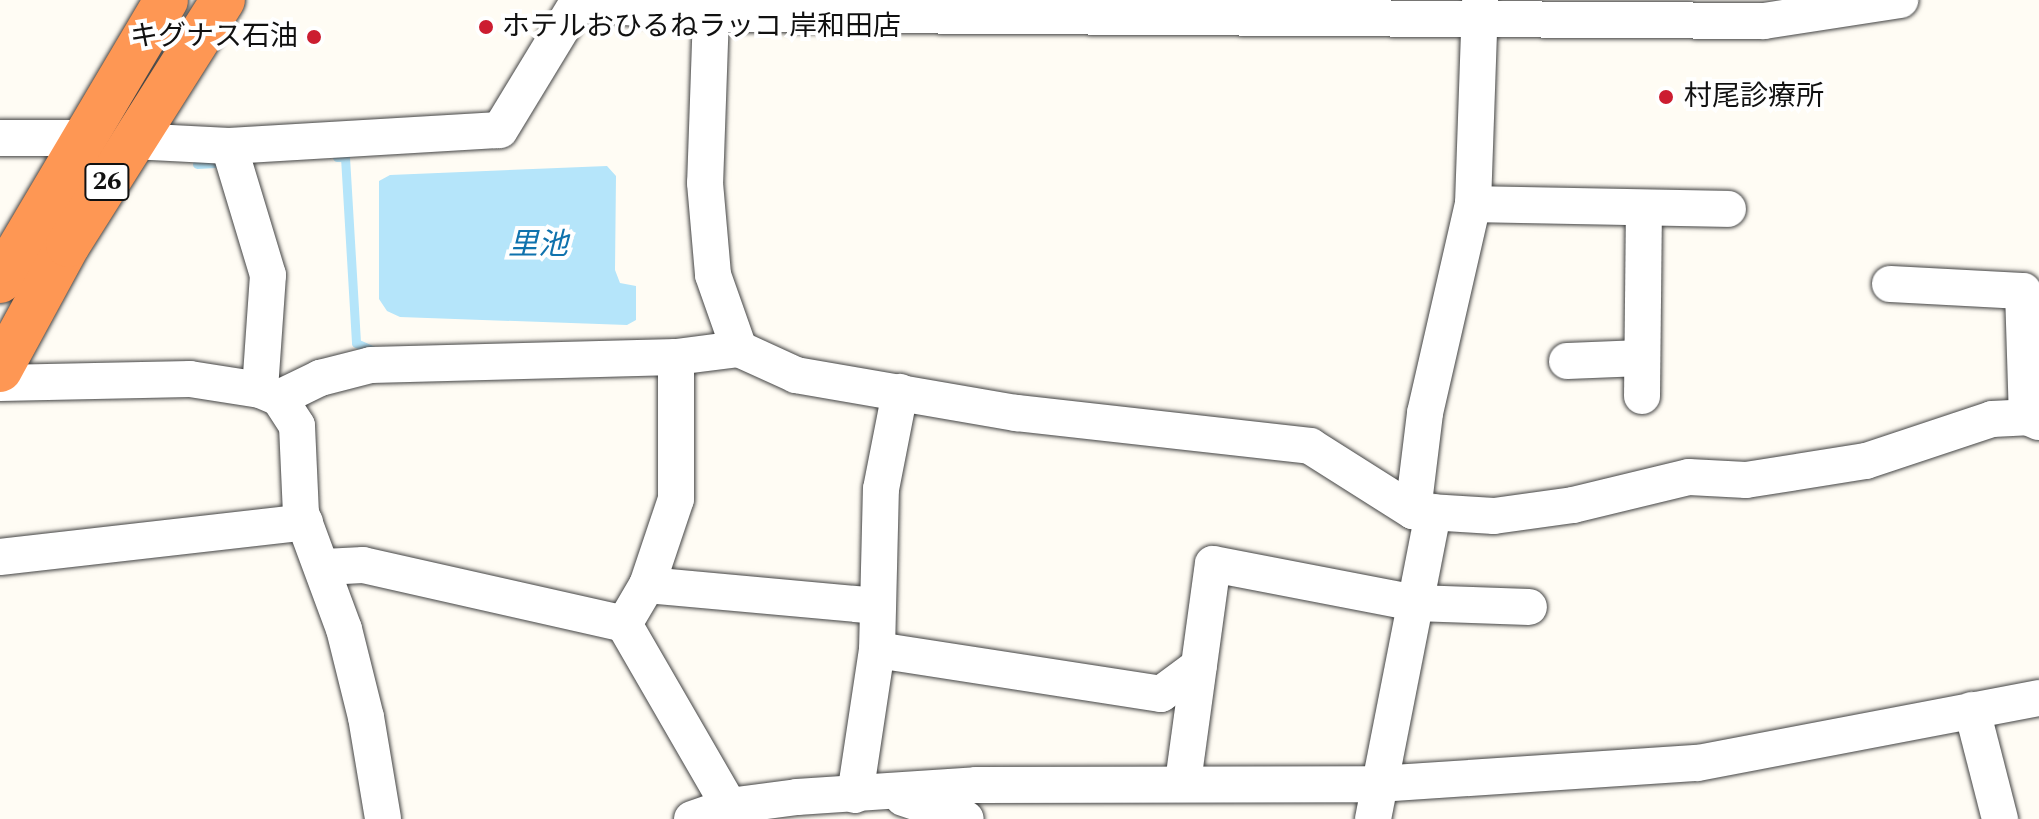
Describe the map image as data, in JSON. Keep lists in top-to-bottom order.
{
  "streets": {
    "highway": ["26"]
  },
  "water": ["里池"],
  "places": ["ホテルおひるねラッコ 岸和田店", "キグナス石油", "村尾診療所"]
}
